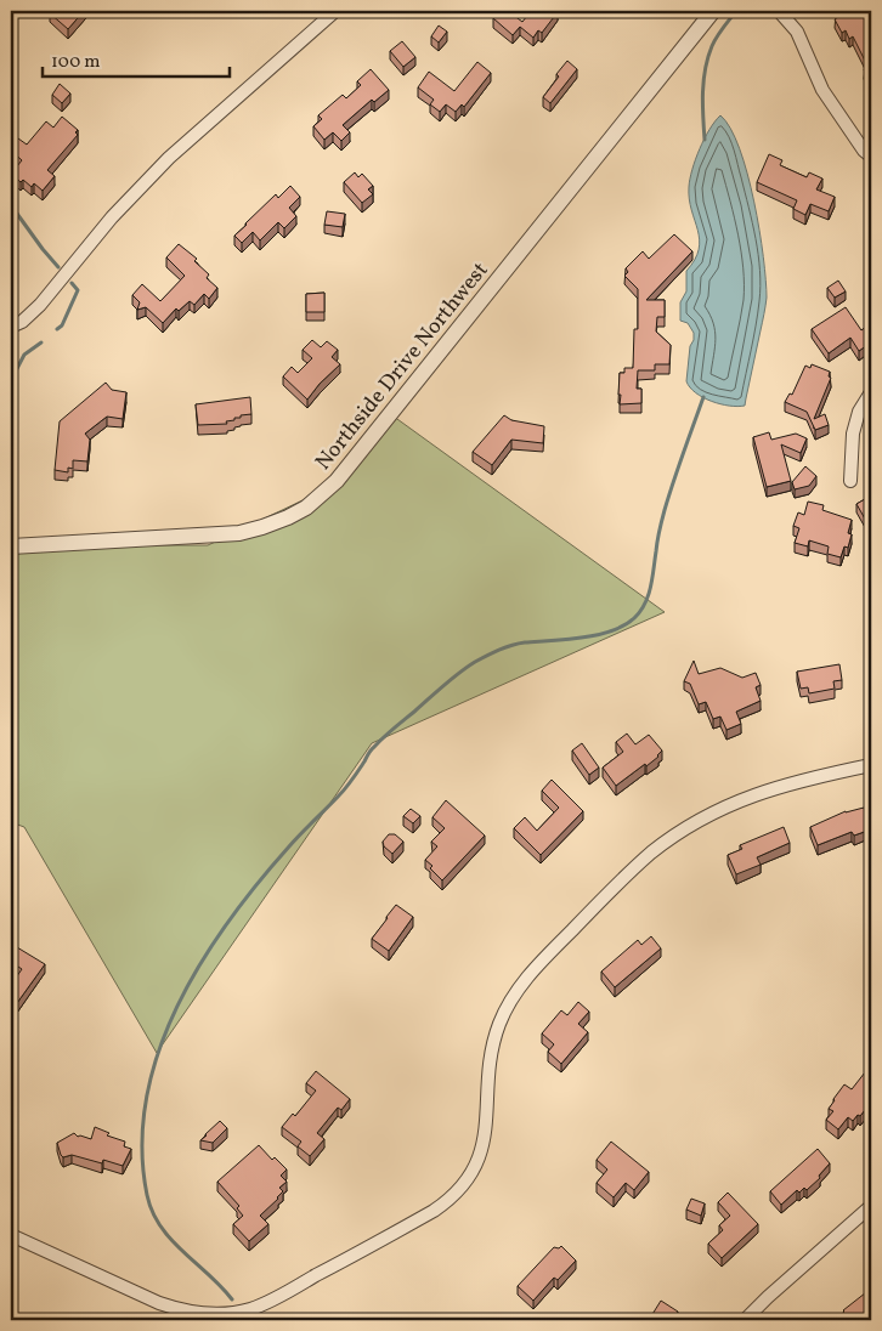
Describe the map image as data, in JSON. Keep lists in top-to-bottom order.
{
  "streets": {
    "street": ["Northside Drive Northwest"]
  },
  "scale_bar": "100 m"
}
